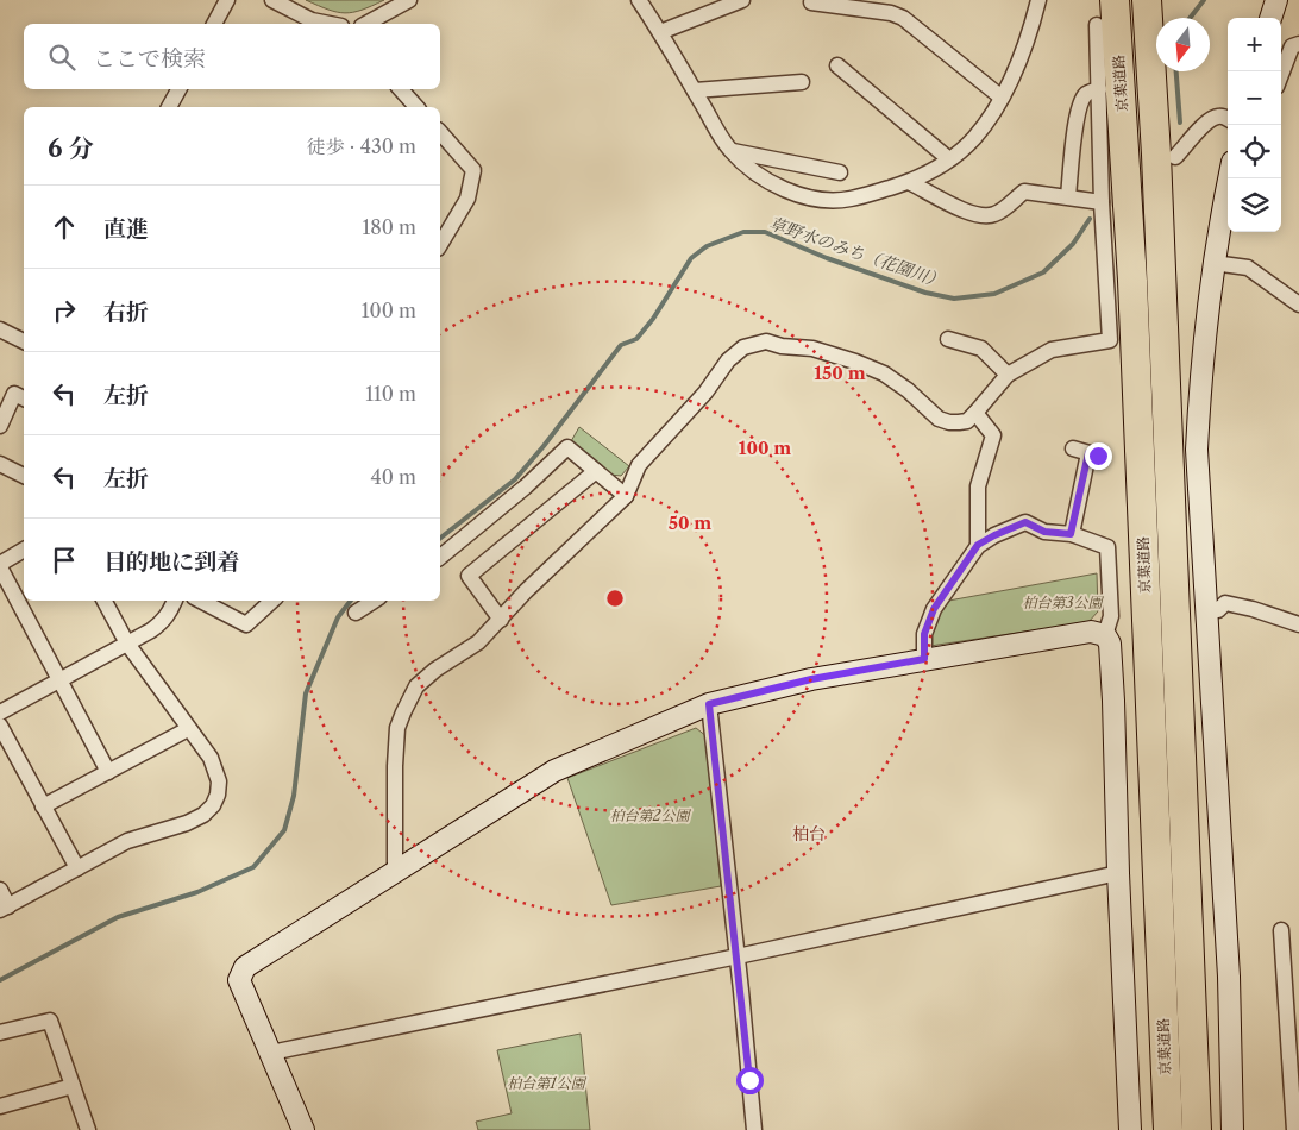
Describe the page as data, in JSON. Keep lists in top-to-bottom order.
{
  "streets": {
    "highway": ["京葉道路"]
  },
  "districts": ["柏台"],
  "water": ["草野水のみち（花園川）"],
  "parks": ["柏台第3公園", "柏台第2公園", "柏台第1公園"],
  "north": "bottom",
  "page": {
    "map_buttons": ["+", "−"],
    "search": "ここで検索",
    "heading": ["6 分", "徒歩 · 430 m"],
    "list": [
      ["直進", "180 m"],
      ["右折", "100 m"],
      ["左折", "110 m"],
      ["左折", "40 m"],
      "目的地に到着"
    ]
  },
  "rings": ["150 m", "100 m", "50 m"]
}
